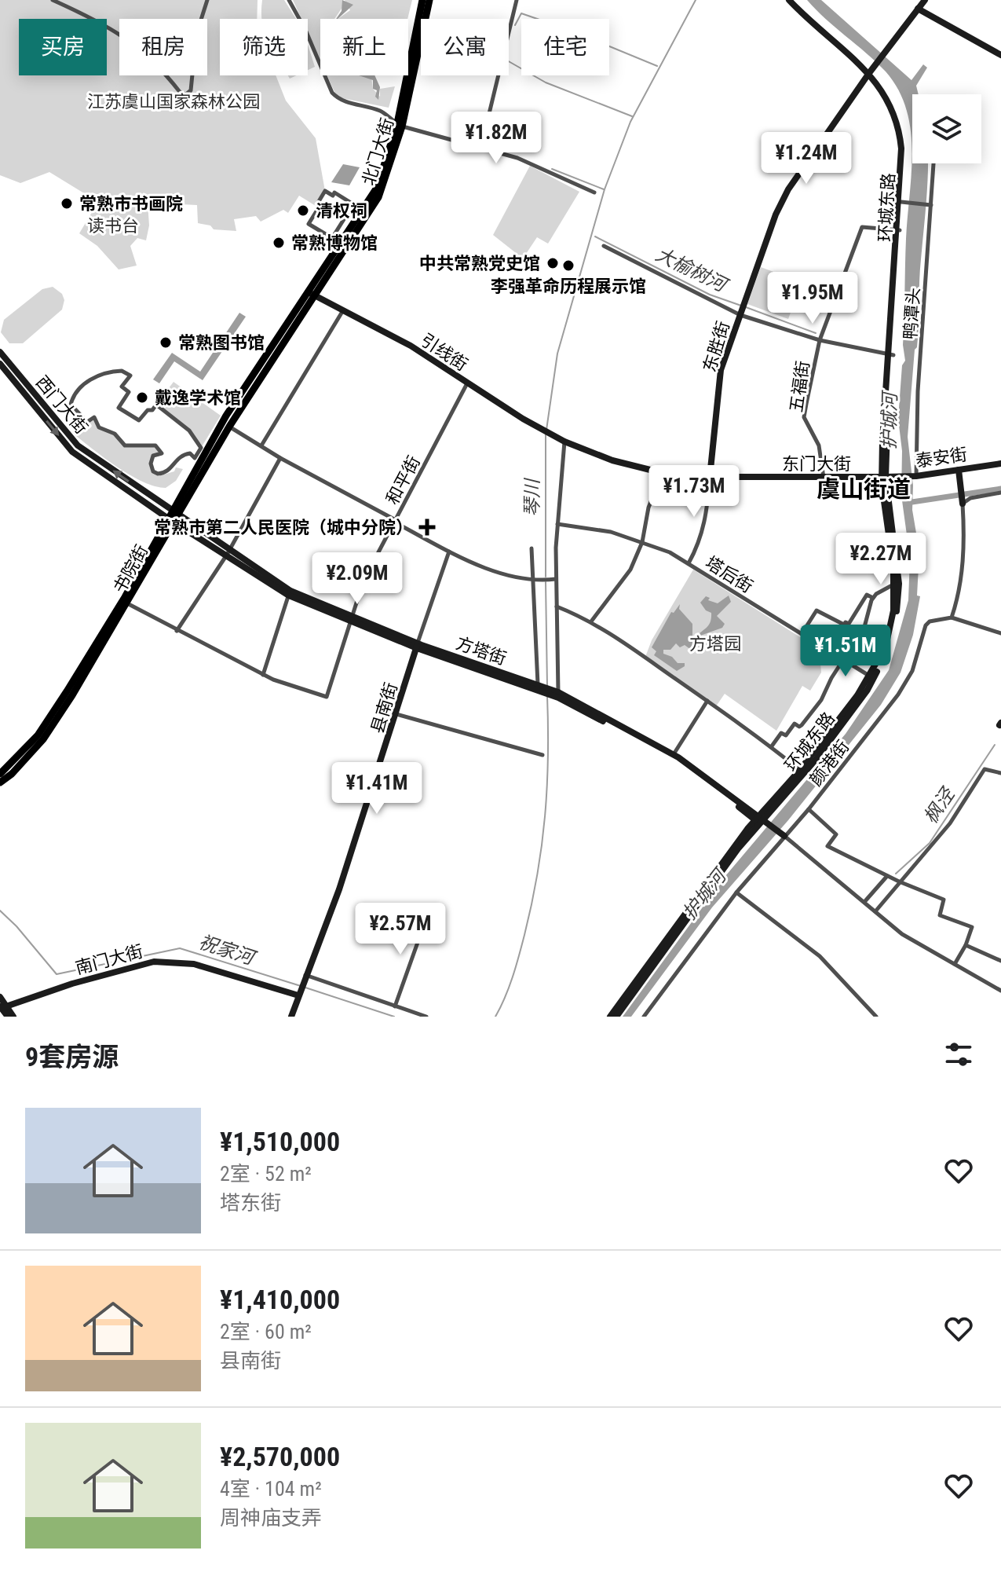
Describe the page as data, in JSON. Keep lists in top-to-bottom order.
{
  "streets": {
    "main road": ["北门大街", "书院街"],
    "street": [
      "环城东路",
      "鸭潭头",
      "东胜街",
      "引线街",
      "五福街",
      "西门大街",
      "泰安街",
      "东门大街",
      "和平街",
      "塔后街",
      "方塔街",
      "县南街",
      "颜港街",
      "南门大街"
    ]
  },
  "crossings": [
    ["北门大街", "引线街"],
    ["北门大街", "书院街"],
    ["环城东路", "东胜街"],
    ["环城东路", "五福街"],
    ["环城东路", "泰安街"],
    ["环城东路", "东门大街"],
    ["环城东路", "塔后街"],
    ["环城东路", "方塔街"],
    ["鸭潭头", "泰安街"],
    ["东胜街", "东门大街"],
    ["引线街", "东门大街"],
    ["引线街", "和平街"],
    ["引线街", "书院街"],
    ["五福街", "东门大街"],
    ["西门大街", "书院街"],
    ["西门大街", "方塔街"],
    ["泰安街", "东门大街"],
    ["和平街", "方塔街"],
    ["书院街", "方塔街"],
    ["方塔街", "县南街"],
    ["方塔街", "颜港街"],
    ["县南街", "南门大街"]
  ],
  "districts": ["虞山街道"],
  "water": [
    "大榆树河",
    "护城河",
    "琴川",
    "枫泾",
    "祝家河"
  ],
  "parks": ["江苏虞山国家森林公园", "读书台", "方塔园"],
  "places": {
    "other": [
      "常熟市书画院",
      "清权祠",
      "常熟博物馆",
      "中共常熟党史馆",
      "李强革命历程展示馆",
      "常熟图书馆",
      "戴逸学术馆"
    ],
    "health": ["常熟市第二人民医院（城中分院）"]
  },
  "page": {
    "chip": [
      "买房",
      "租房",
      "筛选",
      "新上",
      "公寓",
      "住宅"
    ],
    "price": [
      "¥1.82M",
      "¥1.24M",
      "¥1.95M",
      "¥1.73M",
      "¥2.27M",
      "¥2.09M",
      "¥1.51M",
      "¥1.41M",
      "¥2.57M"
    ],
    "heading": "9套房源",
    "list": [
      {
        "name": "¥1,510,000",
        "note": "2室 · 52 m² · 塔东街"
      },
      {
        "name": "¥1,410,000",
        "note": "2室 · 60 m² · 县南街"
      },
      {
        "name": "¥2,570,000",
        "note": "4室 · 104 m² · 周神庙支弄"
      }
    ]
  }
}
